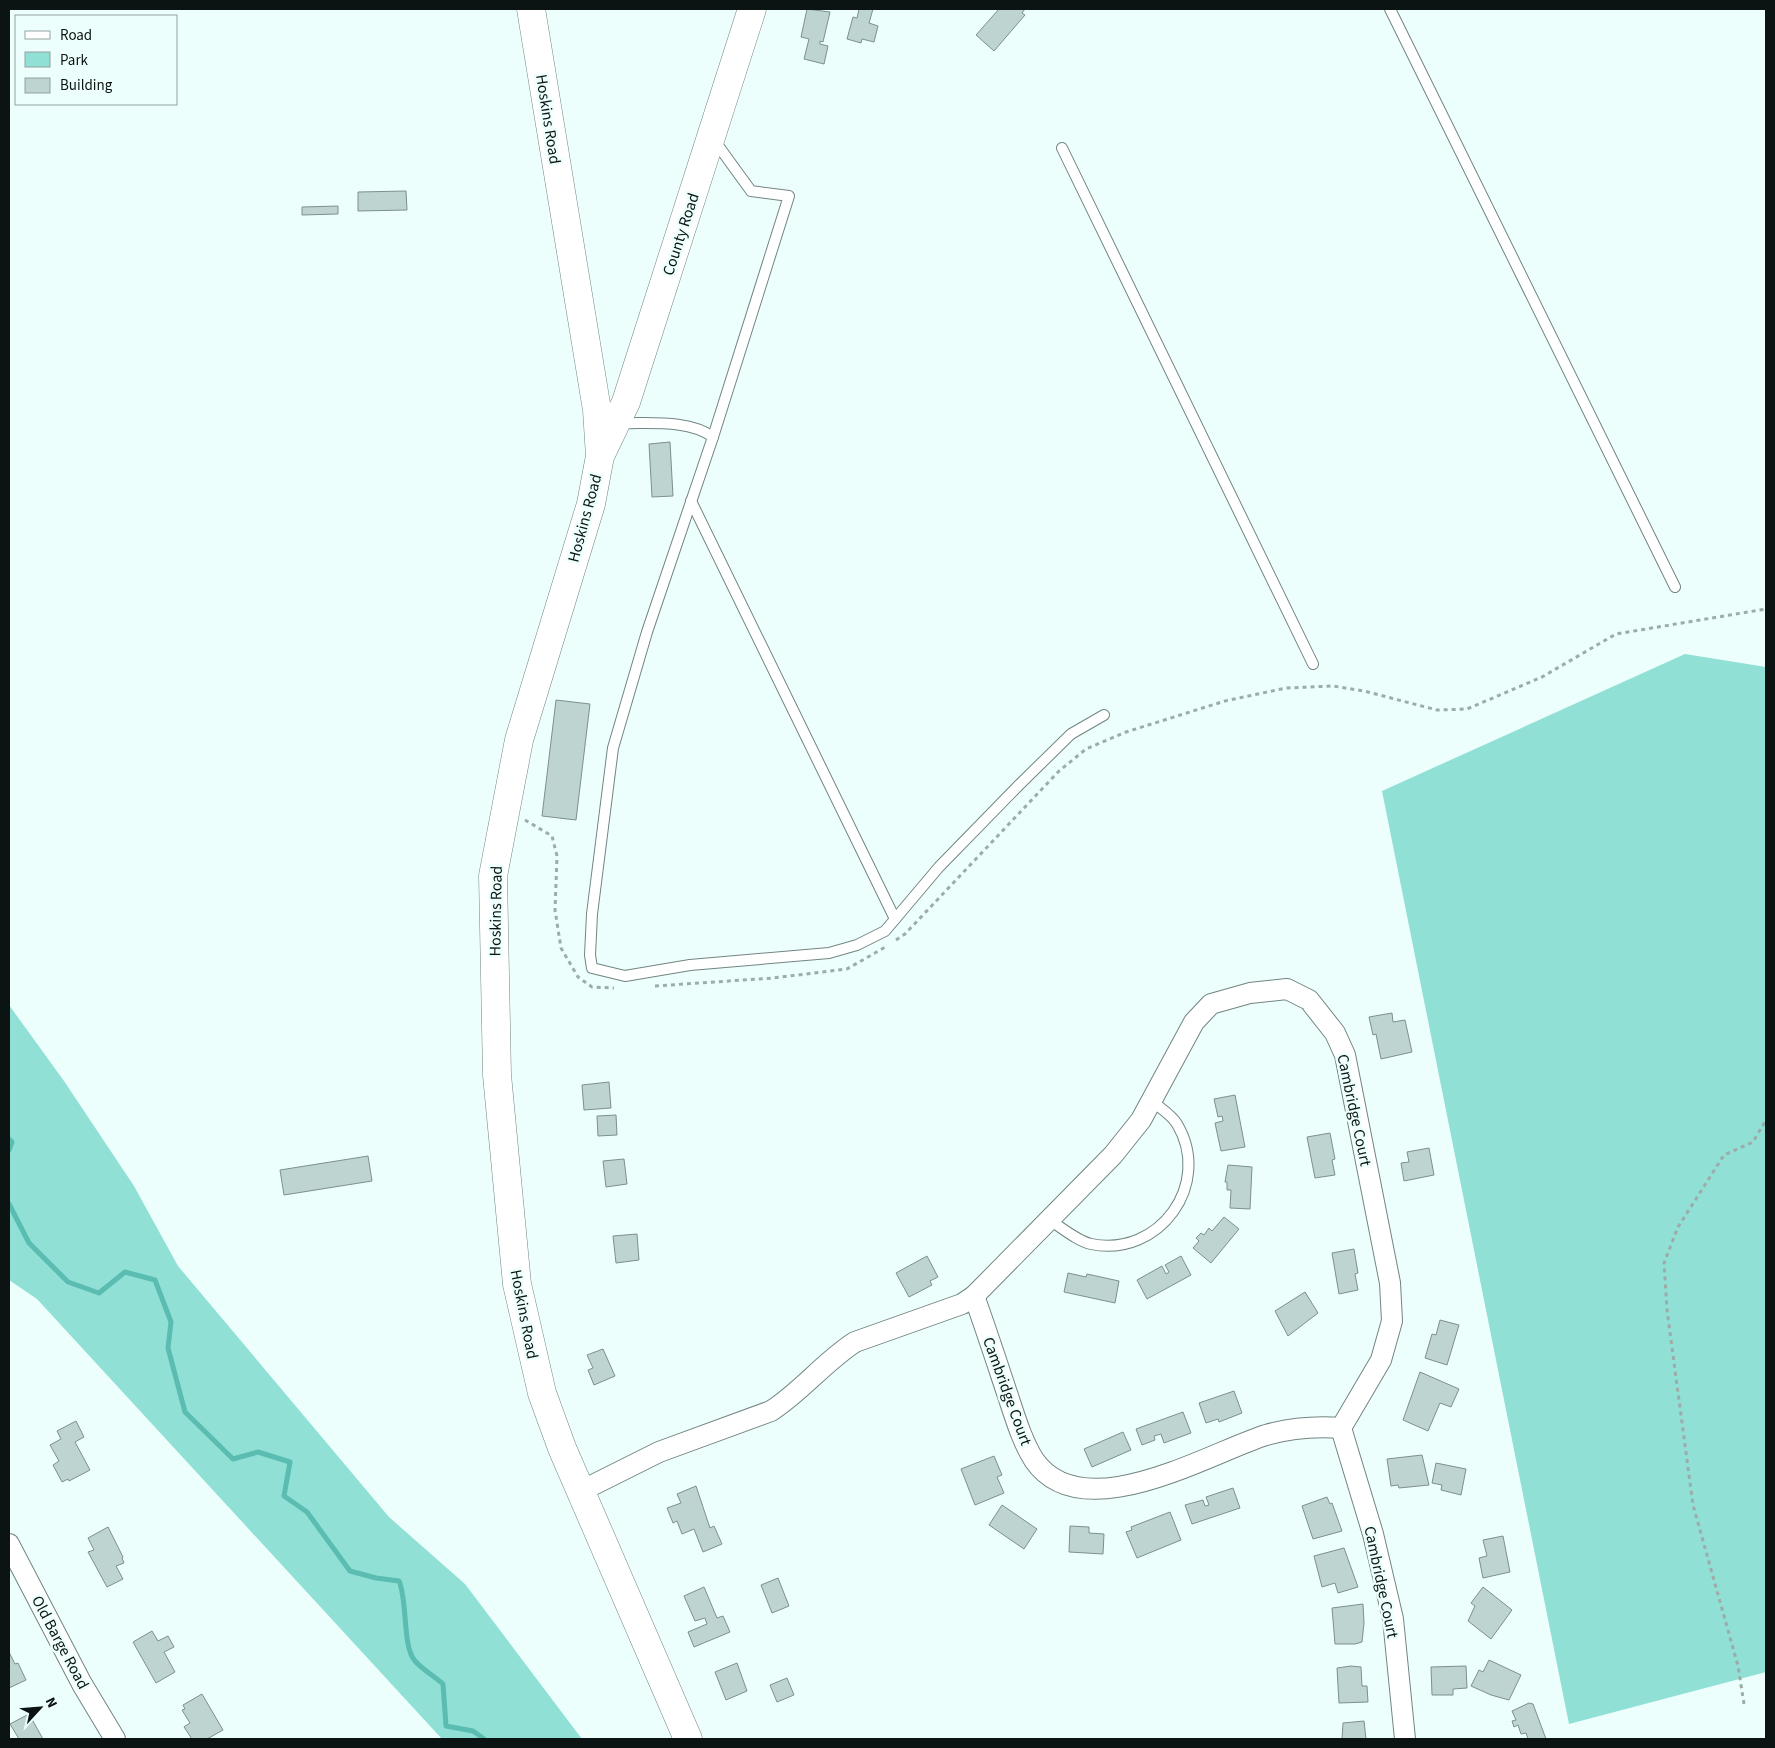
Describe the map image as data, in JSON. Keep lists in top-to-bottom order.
{
  "streets": {
    "street": [
      "Hoskins Road",
      "County Road",
      "Cambridge Court",
      "Old Barge Road"
    ]
  },
  "crossings": [
    ["Hoskins Road", "County Road"],
    ["Hoskins Road", "Cambridge Court"]
  ],
  "legend": ["Road", "Park", "Building"],
  "north": "top right"
}
